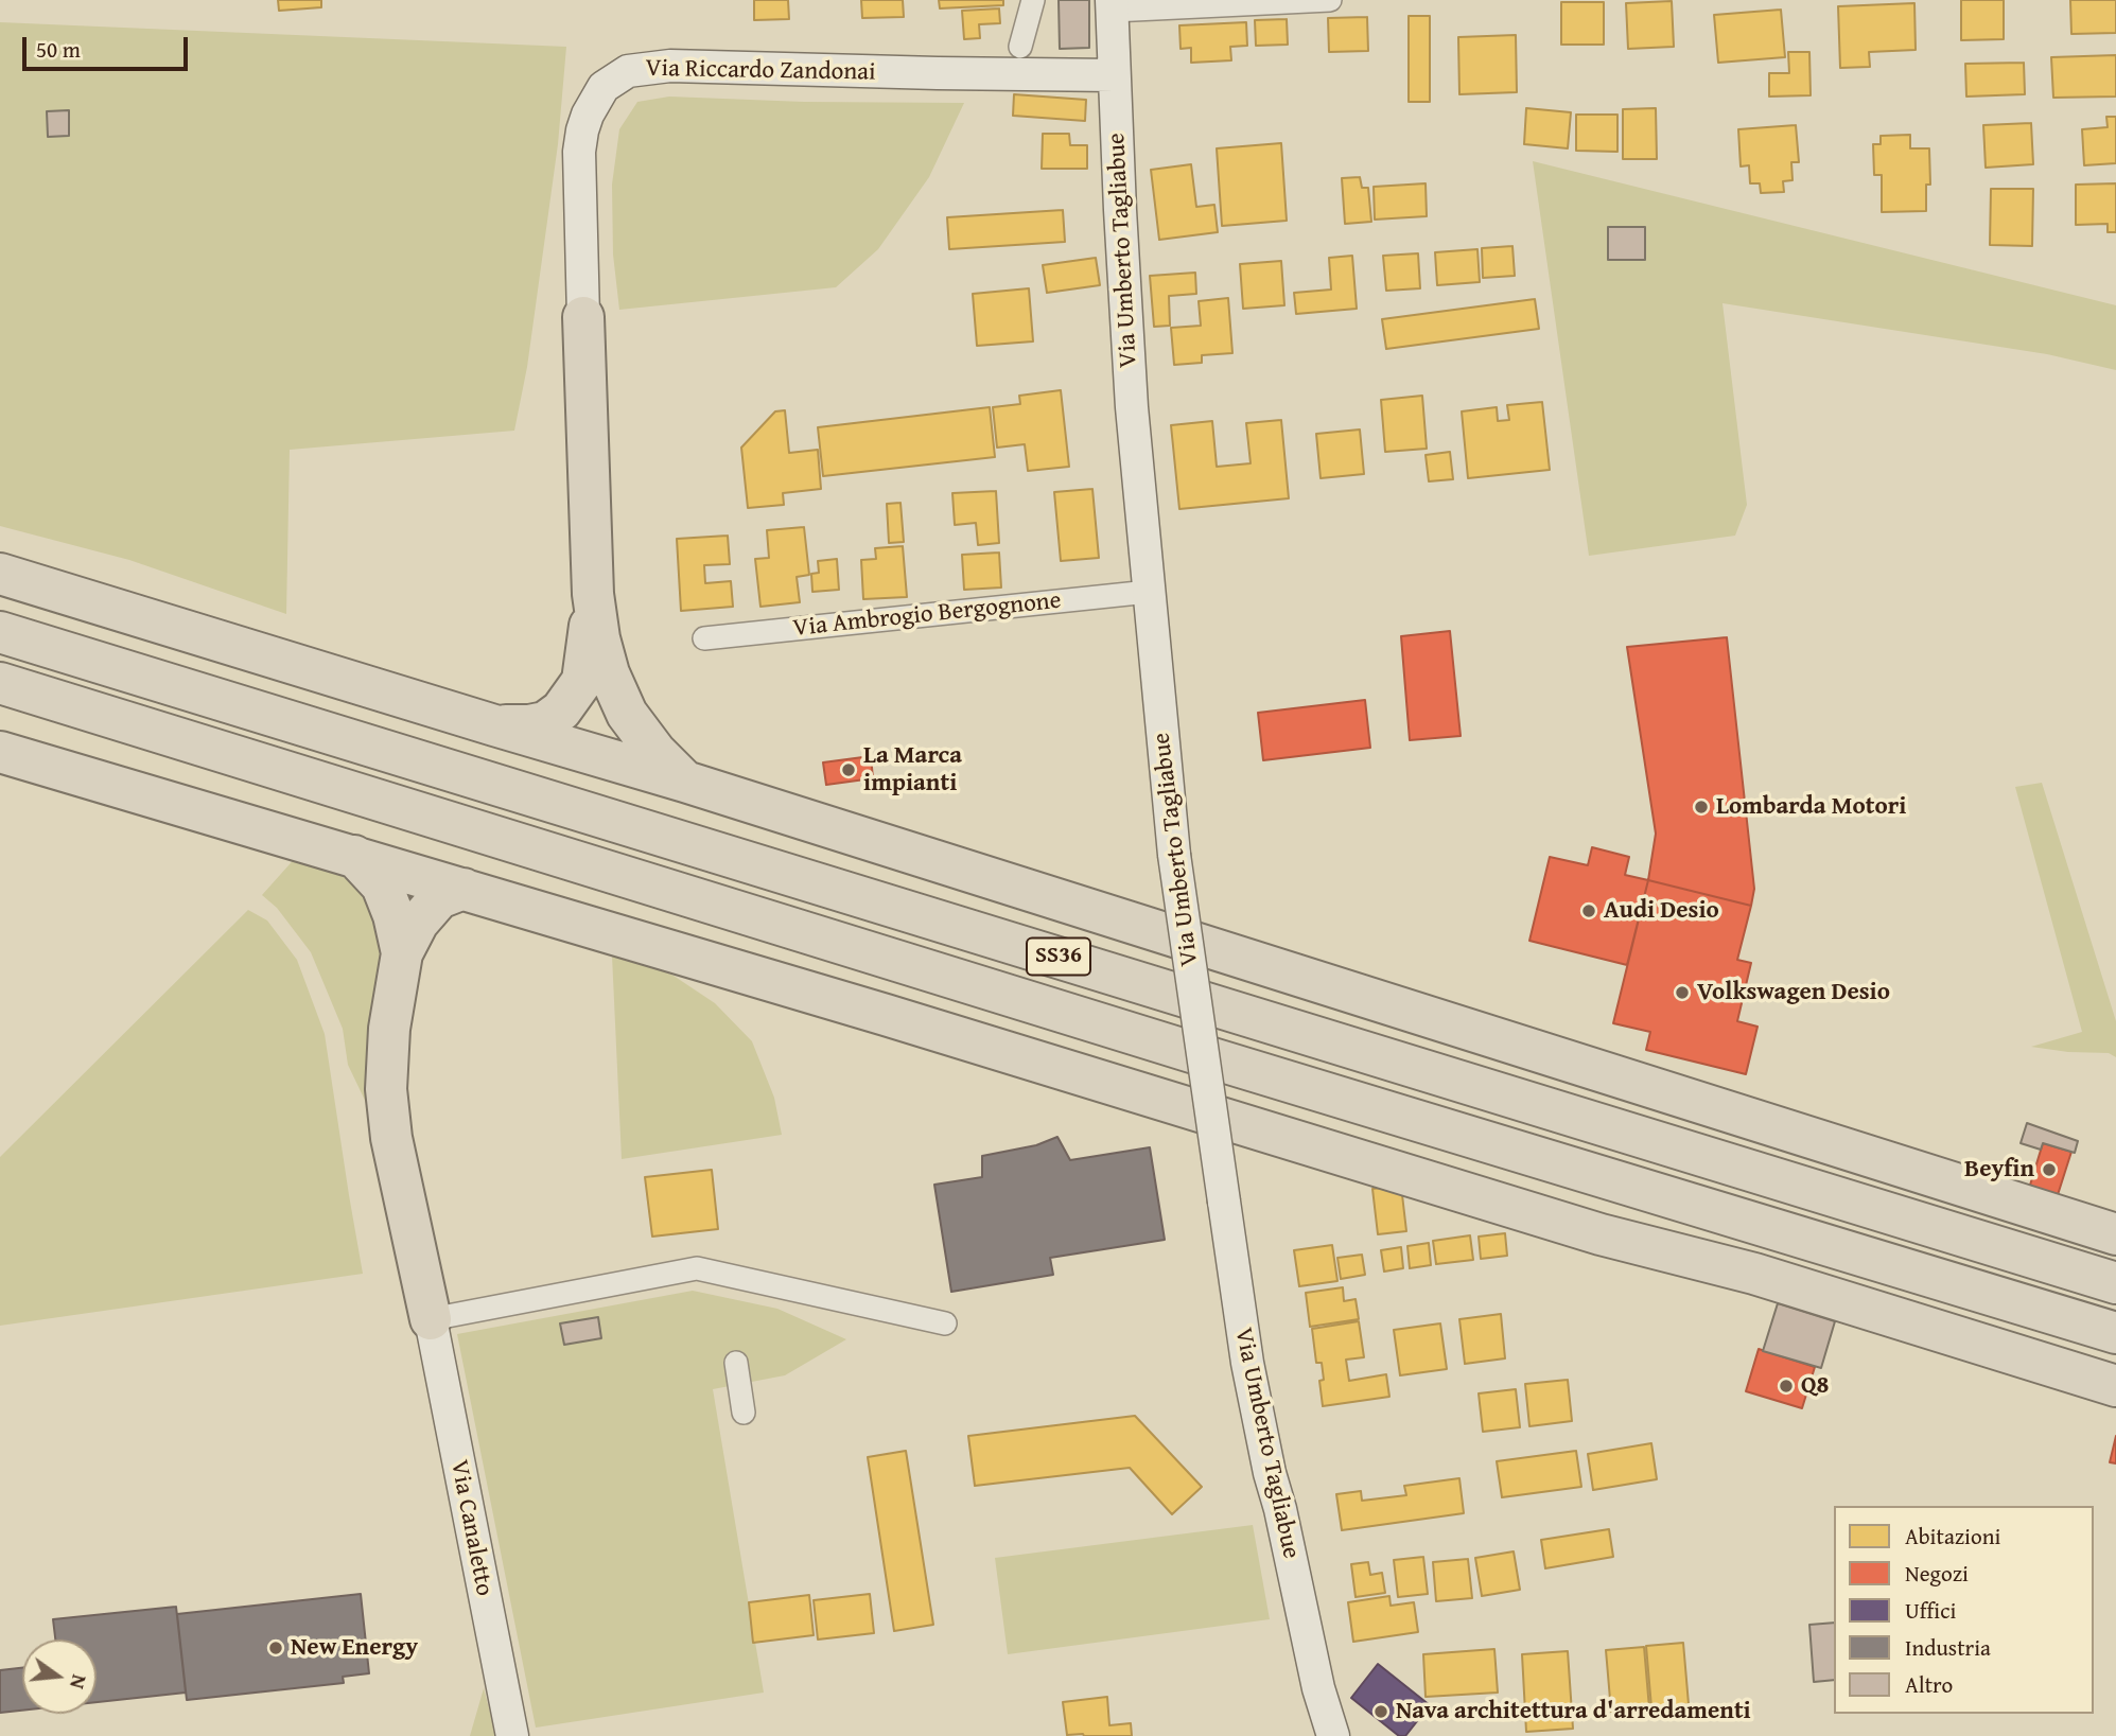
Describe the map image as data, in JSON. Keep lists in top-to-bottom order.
{
  "streets": {
    "highway": ["SS36"],
    "street": [
      "Via Riccardo Zandonai",
      "Via Umberto Tagliabue",
      "Via Ambrogio Bergognone",
      "Via Canaletto"
    ]
  },
  "crossings": [
    ["Via Riccardo Zandonai", "Via Umberto Tagliabue"],
    ["Via Umberto Tagliabue", "Via Ambrogio Bergognone"]
  ],
  "places": [
    "La Marca impianti",
    "Lombarda Motori",
    "Audi Desio",
    "Volkswagen Desio",
    "Beyfin",
    "Q8",
    "New Energy",
    "Nava architettura d'arredamenti"
  ],
  "legend": [
    "Abitazioni",
    "Negozi",
    "Uffici",
    "Industria",
    "Altro"
  ],
  "scale_bar": "50 m",
  "north": "right"
}
